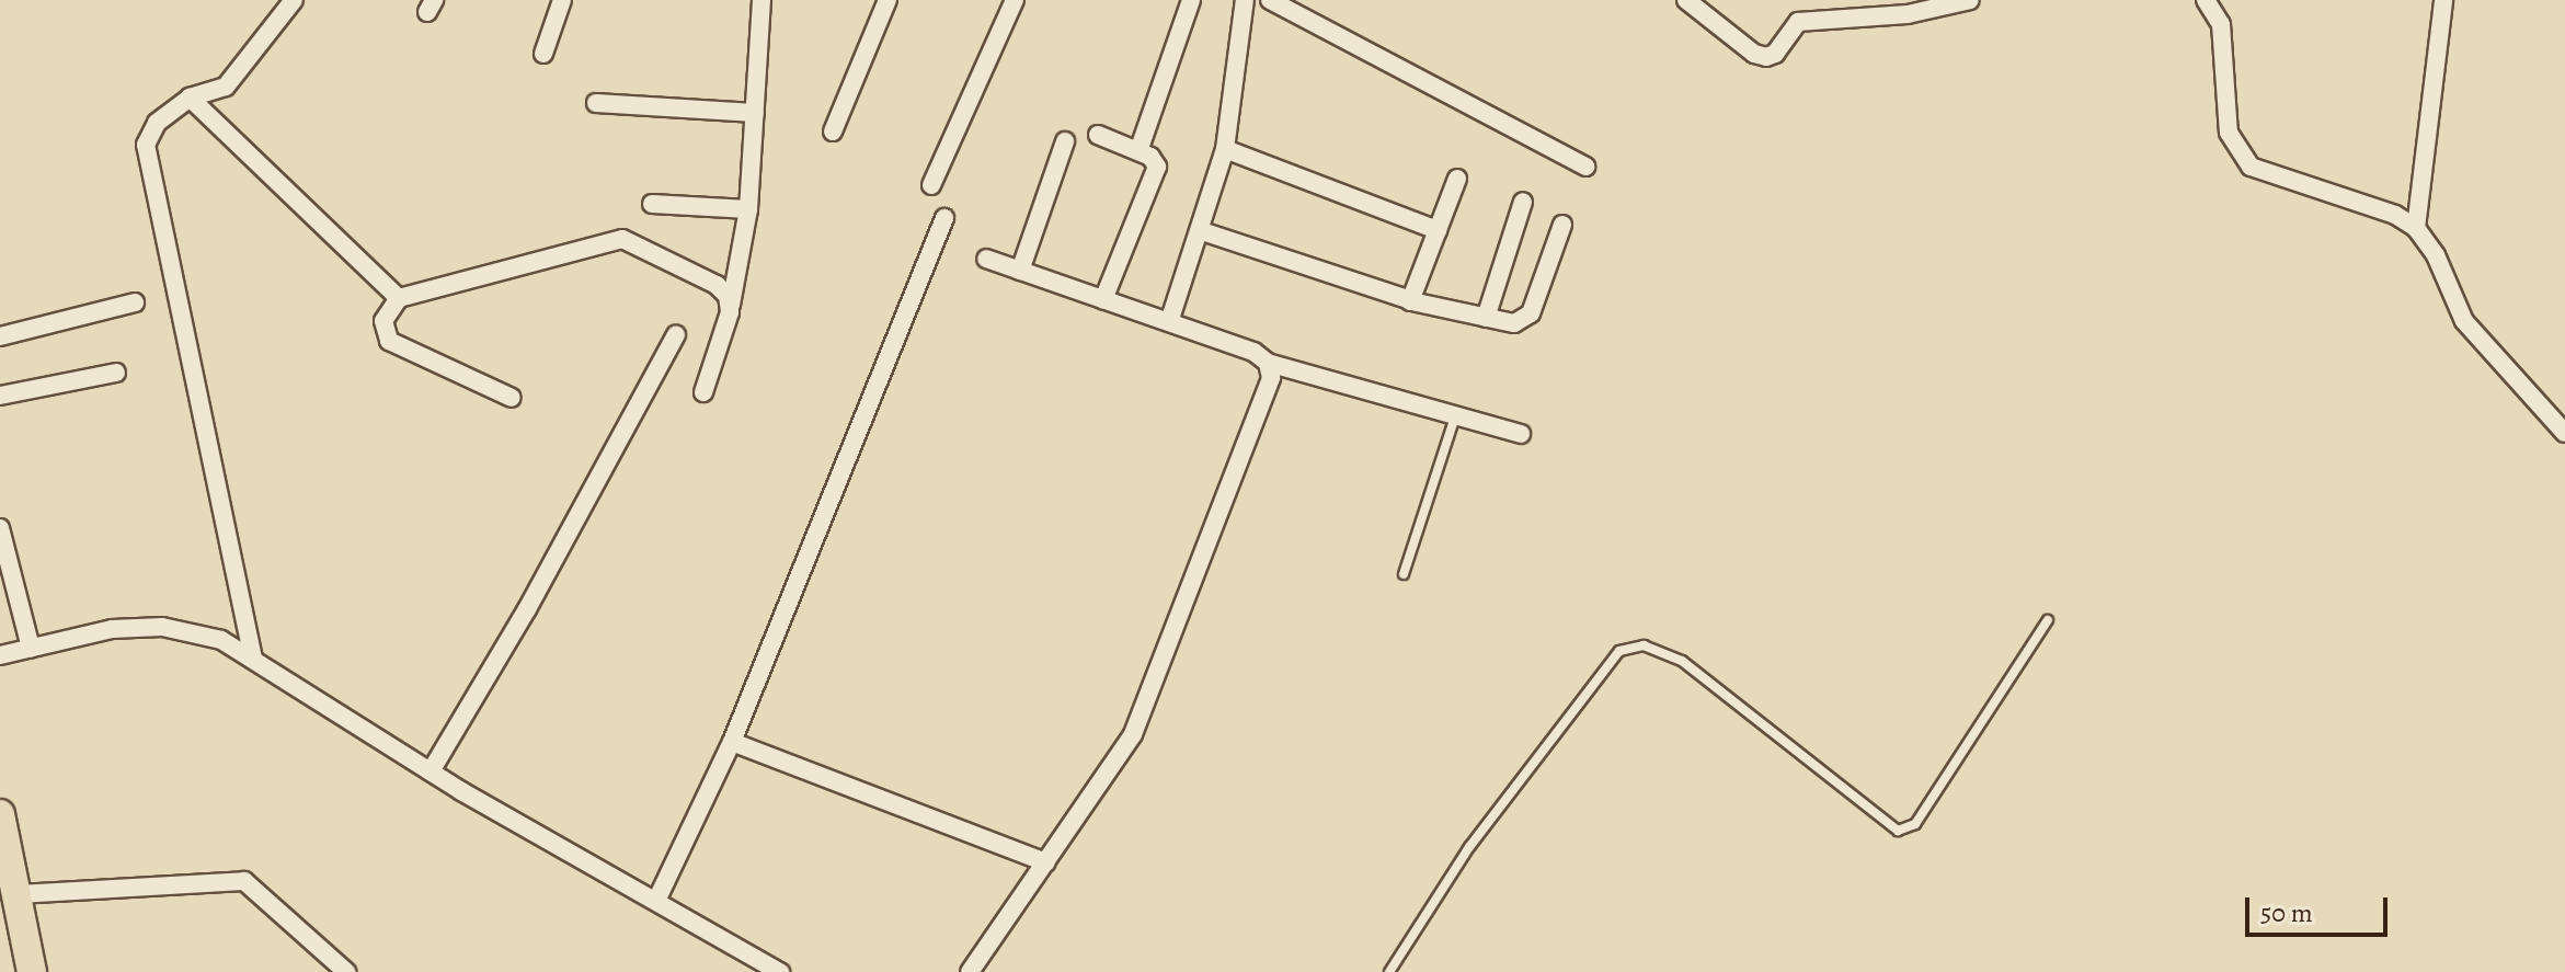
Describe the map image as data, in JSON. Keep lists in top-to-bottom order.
{
  "scale_bar": "50 m"
}
